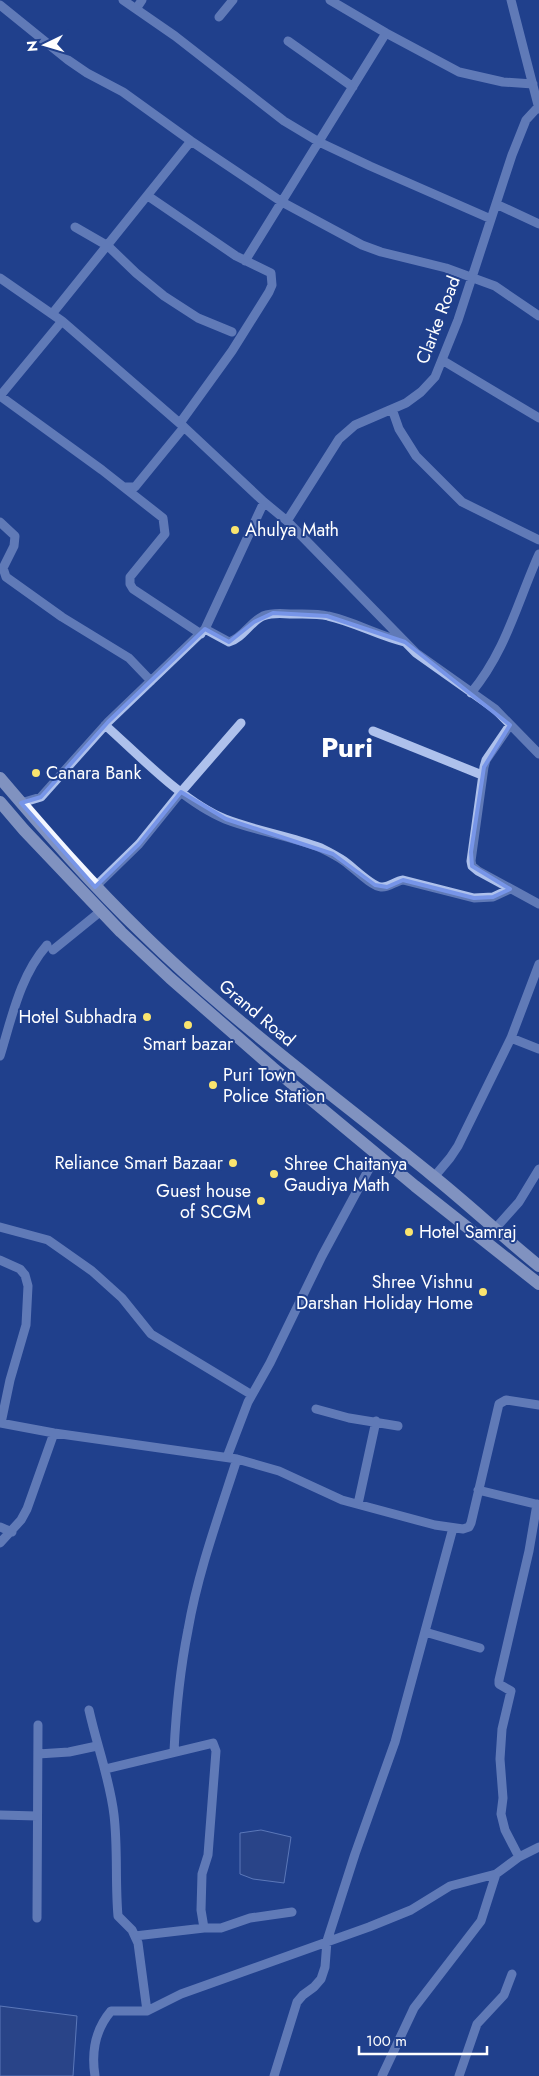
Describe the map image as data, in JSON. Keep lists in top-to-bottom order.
{
  "streets": {
    "main road": ["Grand Road"],
    "street": ["Clarke Road"]
  },
  "districts": ["Puri"],
  "places": [
    "Ahulya Math",
    "Canara Bank",
    "Hotel Subhadra",
    "Smart bazar",
    "Puri Town Police Station",
    "Reliance Smart Bazaar",
    "Shree Chaitanya Gaudiya Math",
    "Guest house of SCGM",
    "Hotel Samraj",
    "Shree Vishnu Darshan Holiday Home"
  ],
  "scale_bar": "100 m",
  "north": "left"
}
